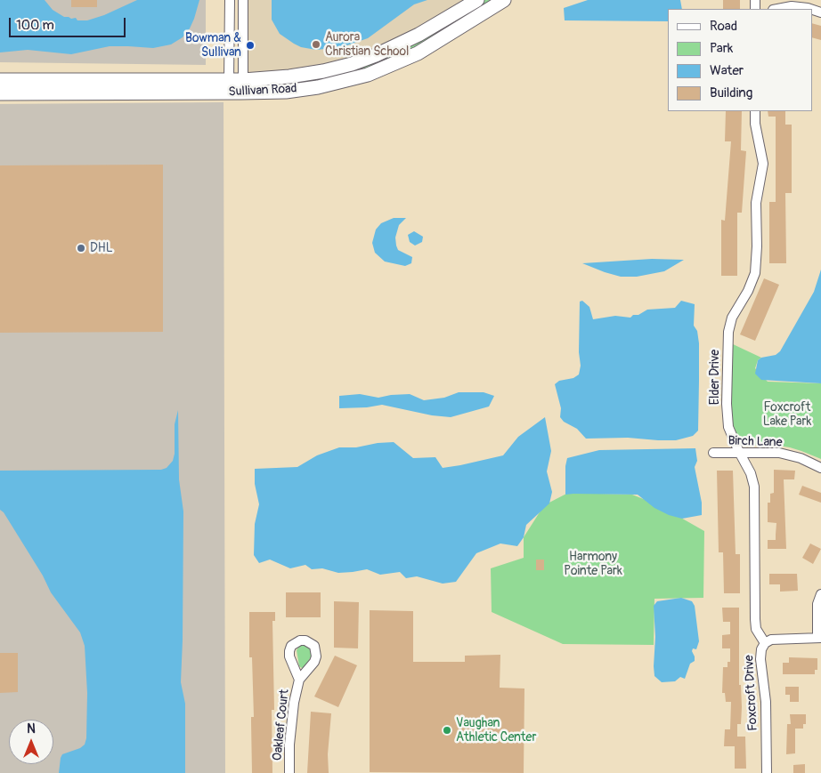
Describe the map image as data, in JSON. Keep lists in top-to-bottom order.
{
  "streets": {
    "street": [
      "Sullivan Road",
      "Elder Drive",
      "Birch Lane",
      "Foxcroft Drive",
      "Oakleaf Court"
    ]
  },
  "crossings": [
    ["Elder Drive", "Birch Lane"],
    ["Elder Drive", "Foxcroft Drive"]
  ],
  "parks": ["Foxcroft Lake Park", "Harmony Pointe Park"],
  "places": [
    "Aurora Christian School",
    "Bowman & Sullivan",
    "DHL",
    "Vaughan Athletic Center"
  ],
  "legend": [
    "Road",
    "Park",
    "Water",
    "Building"
  ],
  "scale_bar": "100 m",
  "north": "top"
}
